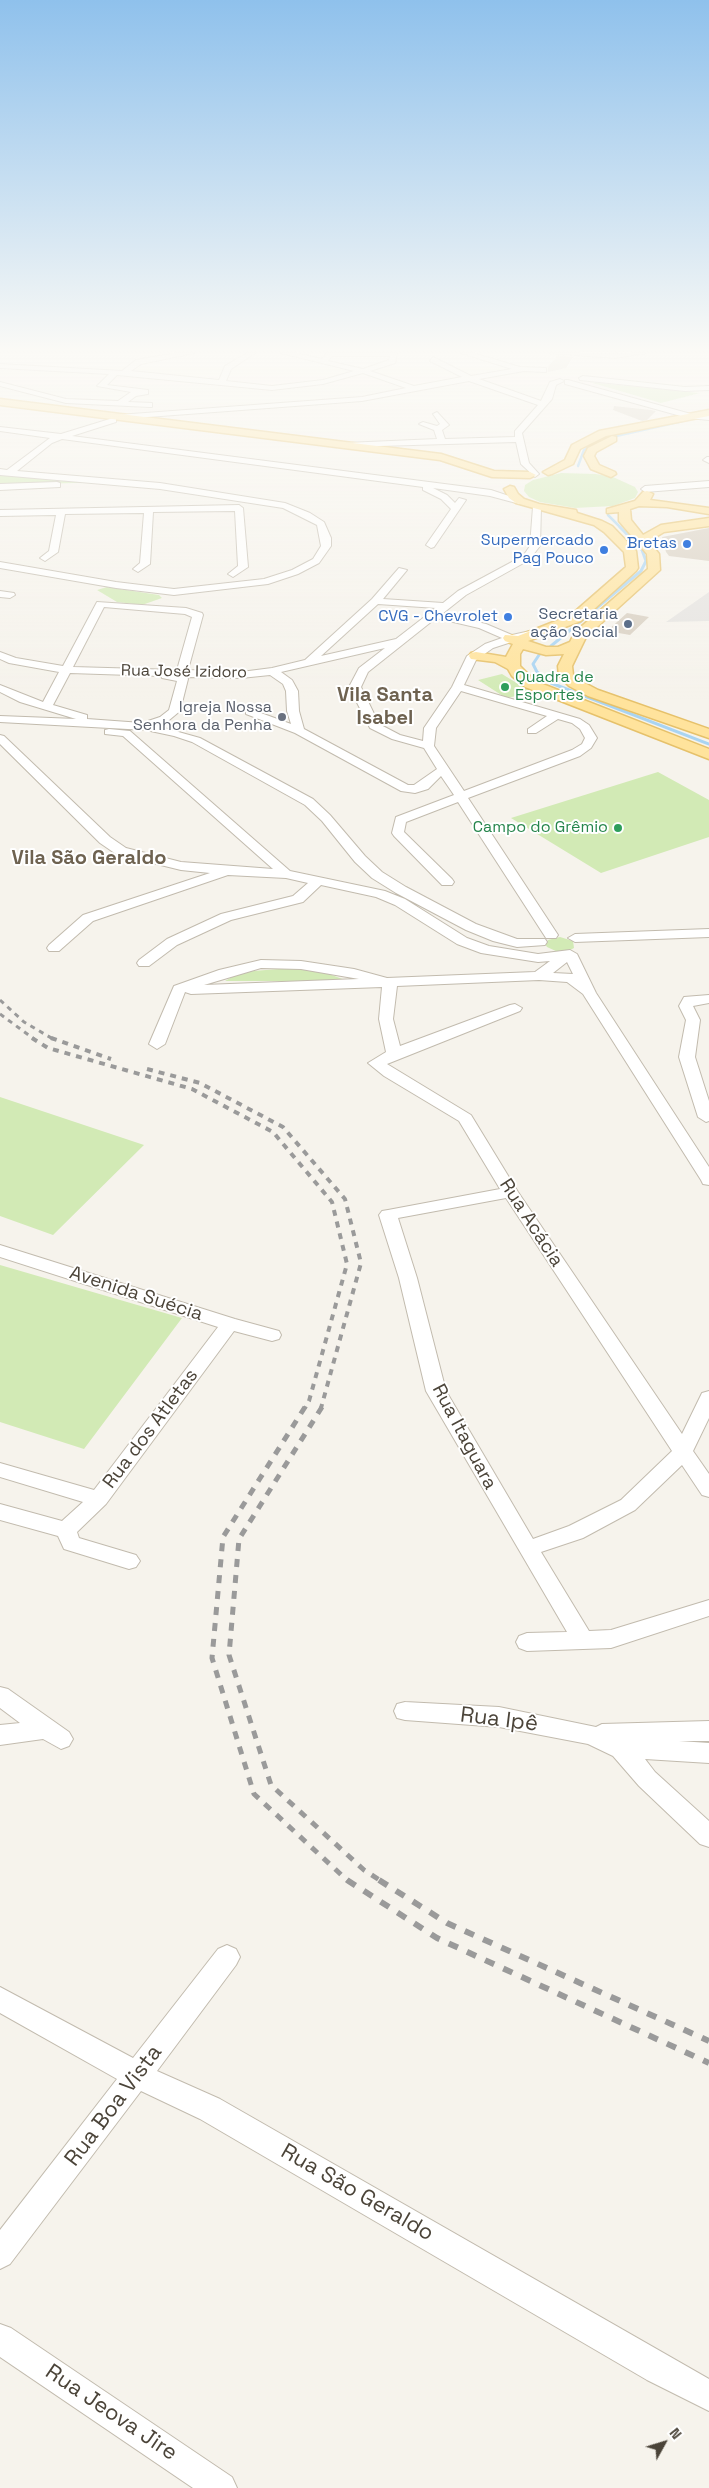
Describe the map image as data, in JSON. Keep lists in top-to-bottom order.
{
  "streets": {
    "street": [
      "Rua José Izidoro",
      "Rua Acácia",
      "Avenida Suécia",
      "Rua dos Atletas",
      "Rua Itaguara",
      "Rua Ipê",
      "Rua Boa Vista",
      "Rua São Geraldo",
      "Rua Jeova Jire"
    ]
  },
  "crossings": [
    ["Rua Acácia", "Rua Itaguara"],
    ["Avenida Suécia", "Rua dos Atletas"],
    ["Rua Boa Vista", "Rua São Geraldo"]
  ],
  "districts": ["Vila Santa Isabel", "Vila São Geraldo"],
  "places": [
    "Bretas",
    "Supermercado Pag Pouco",
    "CVG - Chevrolet",
    "Secretaria ação Social",
    "Quadra de Esportes",
    "Igreja Nossa Senhora da Penha",
    "Campo do Grêmio"
  ],
  "north": "top right"
}
